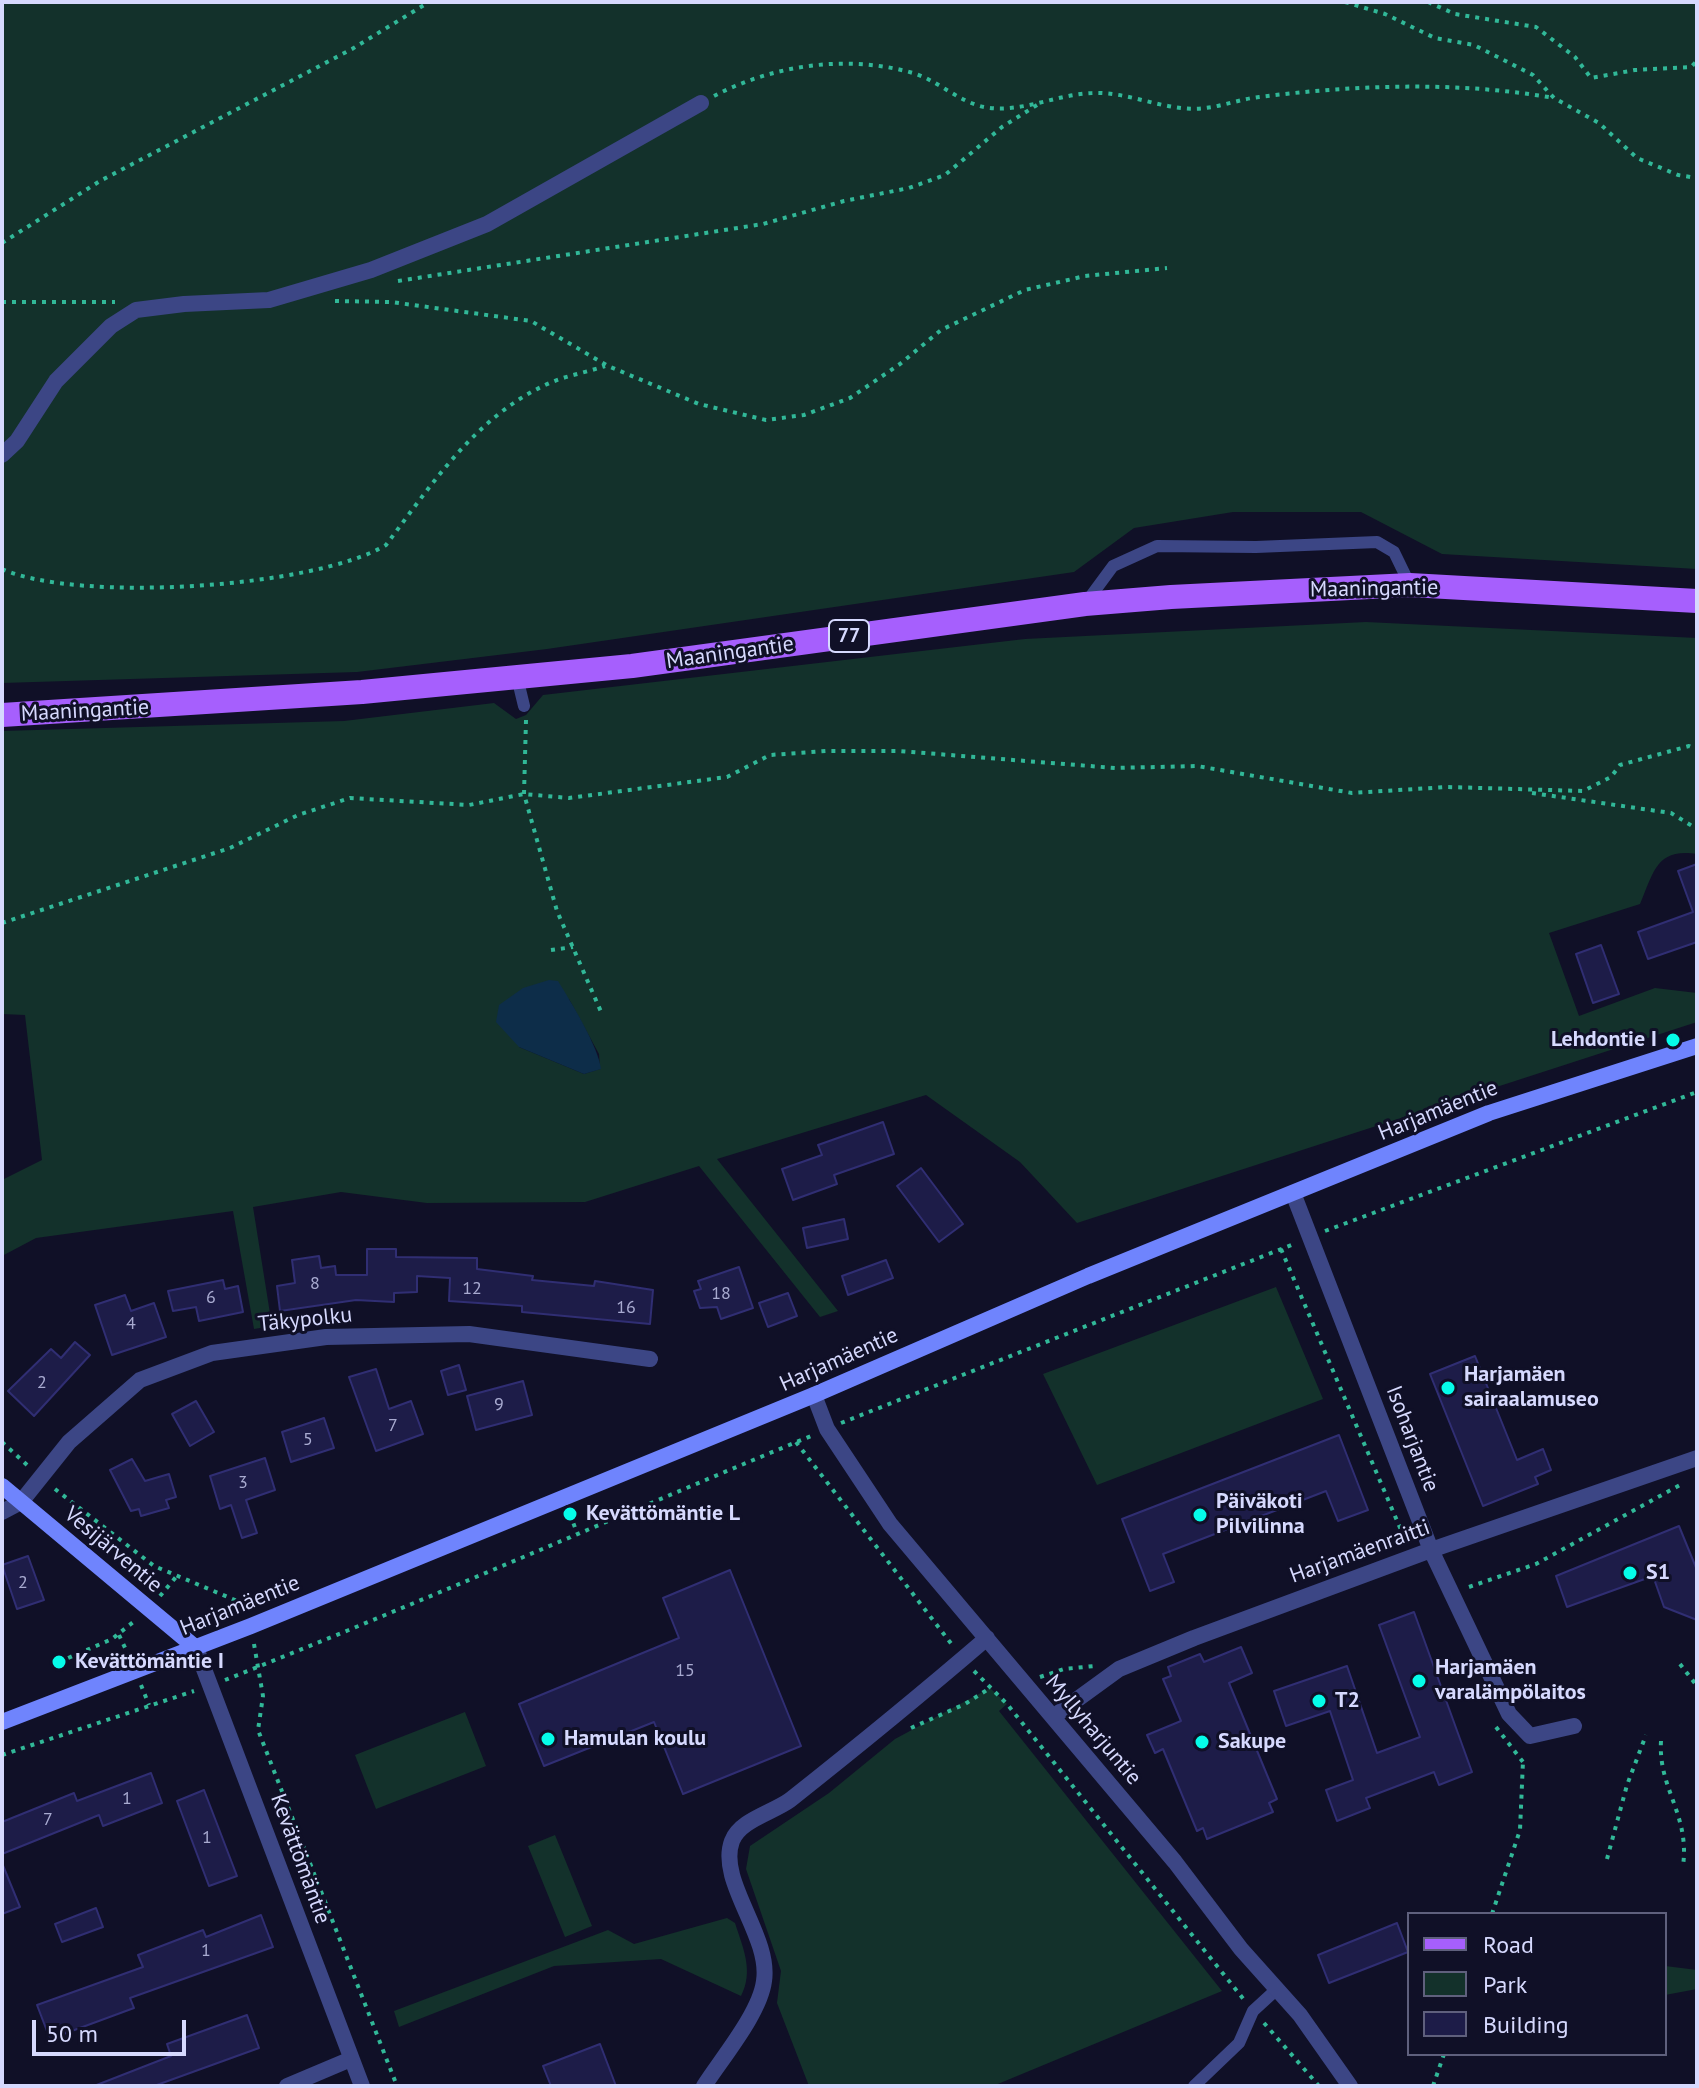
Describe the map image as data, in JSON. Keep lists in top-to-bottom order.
{
  "streets": {
    "main road": ["Maaningantie", "77"],
    "street": [
      "Harjamäentie",
      "Täkypolku",
      "Isoharjantie",
      "Vesijärventie",
      "Harjamäenraitti",
      "Myllyharjuntie",
      "Kevättömäntie"
    ]
  },
  "crossings": [
    ["Harjamäentie", "Isoharjantie"],
    ["Harjamäentie", "Vesijärventie"],
    ["Harjamäentie", "Myllyharjuntie"],
    ["Harjamäentie", "Kevättömäntie"],
    ["Täkypolku", "Vesijärventie"],
    ["Isoharjantie", "Harjamäenraitti"],
    ["Vesijärventie", "Kevättömäntie"],
    ["Harjamäenraitti", "Myllyharjuntie"]
  ],
  "places": [
    "Lehdontie I",
    "Harjamäen sairaalamuseo",
    "Kevättömäntie L",
    "Päiväkoti Pilvilinna",
    "S1",
    "Kevättömäntie I",
    "Harjamäen varalämpölaitos",
    "T2",
    "Hamulan koulu",
    "Sakupe"
  ],
  "house_numbers": [
    "8",
    "12",
    "18",
    "6",
    "16",
    "4",
    "2",
    "9",
    "7",
    "5",
    "3",
    "2",
    "15",
    "1",
    "7",
    "1",
    "1"
  ],
  "legend": ["Road", "Park", "Building"],
  "scale_bar": "50 m"
}
